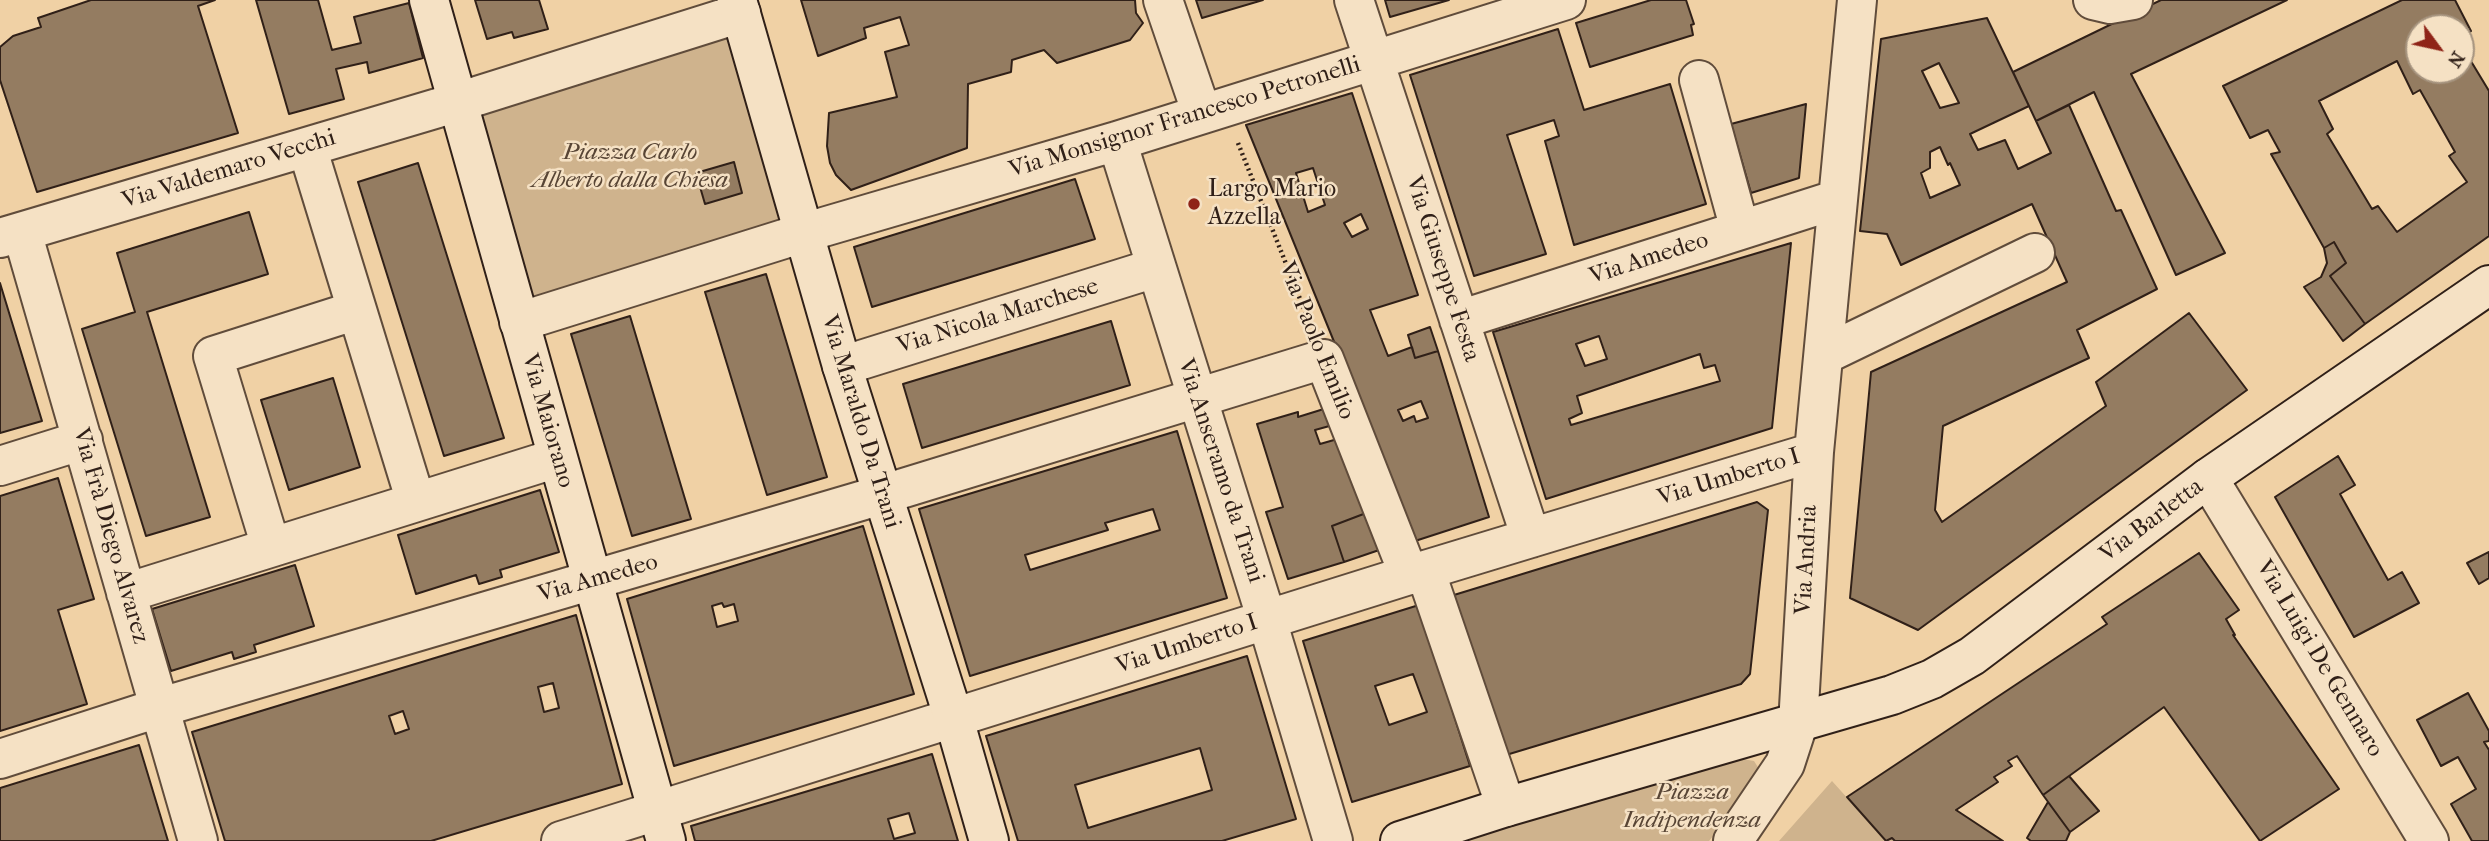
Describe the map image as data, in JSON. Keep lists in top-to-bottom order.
{
  "streets": {
    "street": [
      "Via Monsignor Francesco Petronelli",
      "Via Valdemaro Vecchi",
      "Via Amedeo",
      "Via Giuseppe Festa",
      "Via Nicola Marchese",
      "Via Paolo Emilio",
      "Via Maiorano",
      "Via Maraldo Da Trani",
      "Via Anseramo da Trani",
      "Via Umberto I",
      "Via Barletta",
      "Via Frà Diego Alvarez",
      "Via Andria",
      "Via Luigi De Gennaro"
    ]
  },
  "crossings": [
    ["Via Monsignor Francesco Petronelli", "Via Giuseppe Festa"],
    ["Via Monsignor Francesco Petronelli", "Via Paolo Emilio"],
    ["Via Monsignor Francesco Petronelli", "Via Maraldo Da Trani"],
    ["Via Monsignor Francesco Petronelli", "Via Anseramo da Trani"],
    ["Via Valdemaro Vecchi", "Via Maiorano"],
    ["Via Valdemaro Vecchi", "Via Frà Diego Alvarez"],
    ["Via Amedeo", "Via Giuseppe Festa"],
    ["Via Amedeo", "Via Maiorano"],
    ["Via Amedeo", "Via Maraldo Da Trani"],
    ["Via Amedeo", "Via Anseramo da Trani"],
    ["Via Amedeo", "Via Frà Diego Alvarez"],
    ["Via Amedeo", "Via Andria"],
    ["Via Giuseppe Festa", "Via Umberto I"],
    ["Via Nicola Marchese", "Via Maraldo Da Trani"],
    ["Via Nicola Marchese", "Via Anseramo da Trani"],
    ["Via Paolo Emilio", "Via Umberto I"],
    ["Via Maiorano", "Via Umberto I"],
    ["Via Maraldo Da Trani", "Via Umberto I"],
    ["Via Anseramo da Trani", "Via Umberto I"],
    ["Via Umberto I", "Via Andria"],
    ["Via Barletta", "Via Andria"],
    ["Via Barletta", "Via Luigi De Gennaro"]
  ],
  "parks": ["Piazza Carlo Alberto dalla Chiesa", "Piazza Indipendenza"],
  "places": ["Largo Mario Azzella"],
  "north": "bottom right"
}
